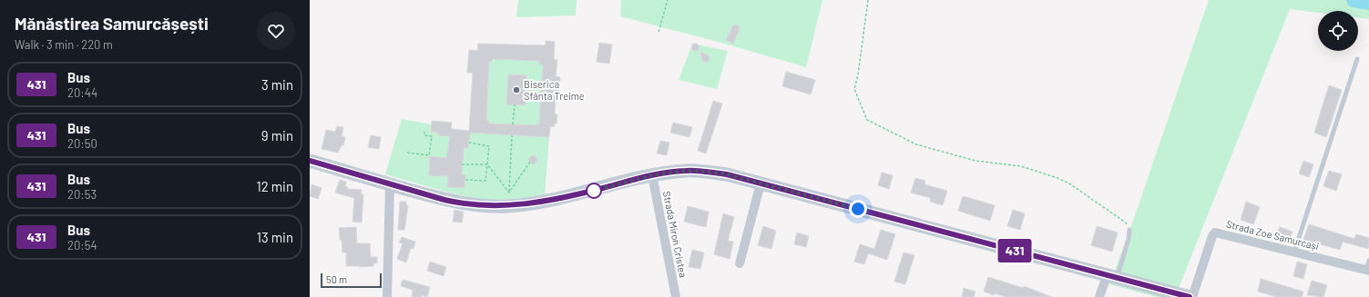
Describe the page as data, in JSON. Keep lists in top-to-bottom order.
{
  "streets": {
    "street": ["Strada Miron Cristea", "Strada Zoe Samurcași"]
  },
  "places": ["Biserica Sfânta Treime"],
  "lines": ["bus line 431"],
  "scale_bar": "50 m",
  "page": {
    "heading": ["Mănăstirea Samurcășești", "Walk · 3 min · 220 m"],
    "on_map": "431",
    "list": [
      {
        "mark": "431",
        "name": "Bus",
        "note": "20:44",
        "value": "3 min"
      },
      {
        "mark": "431",
        "name": "Bus",
        "note": "20:50",
        "value": "9 min"
      },
      {
        "mark": "431",
        "name": "Bus",
        "note": "20:53",
        "value": "12 min"
      },
      {
        "mark": "431",
        "name": "Bus",
        "note": "20:54",
        "value": "13 min"
      }
    ],
    "scale": "50 m"
  }
}
